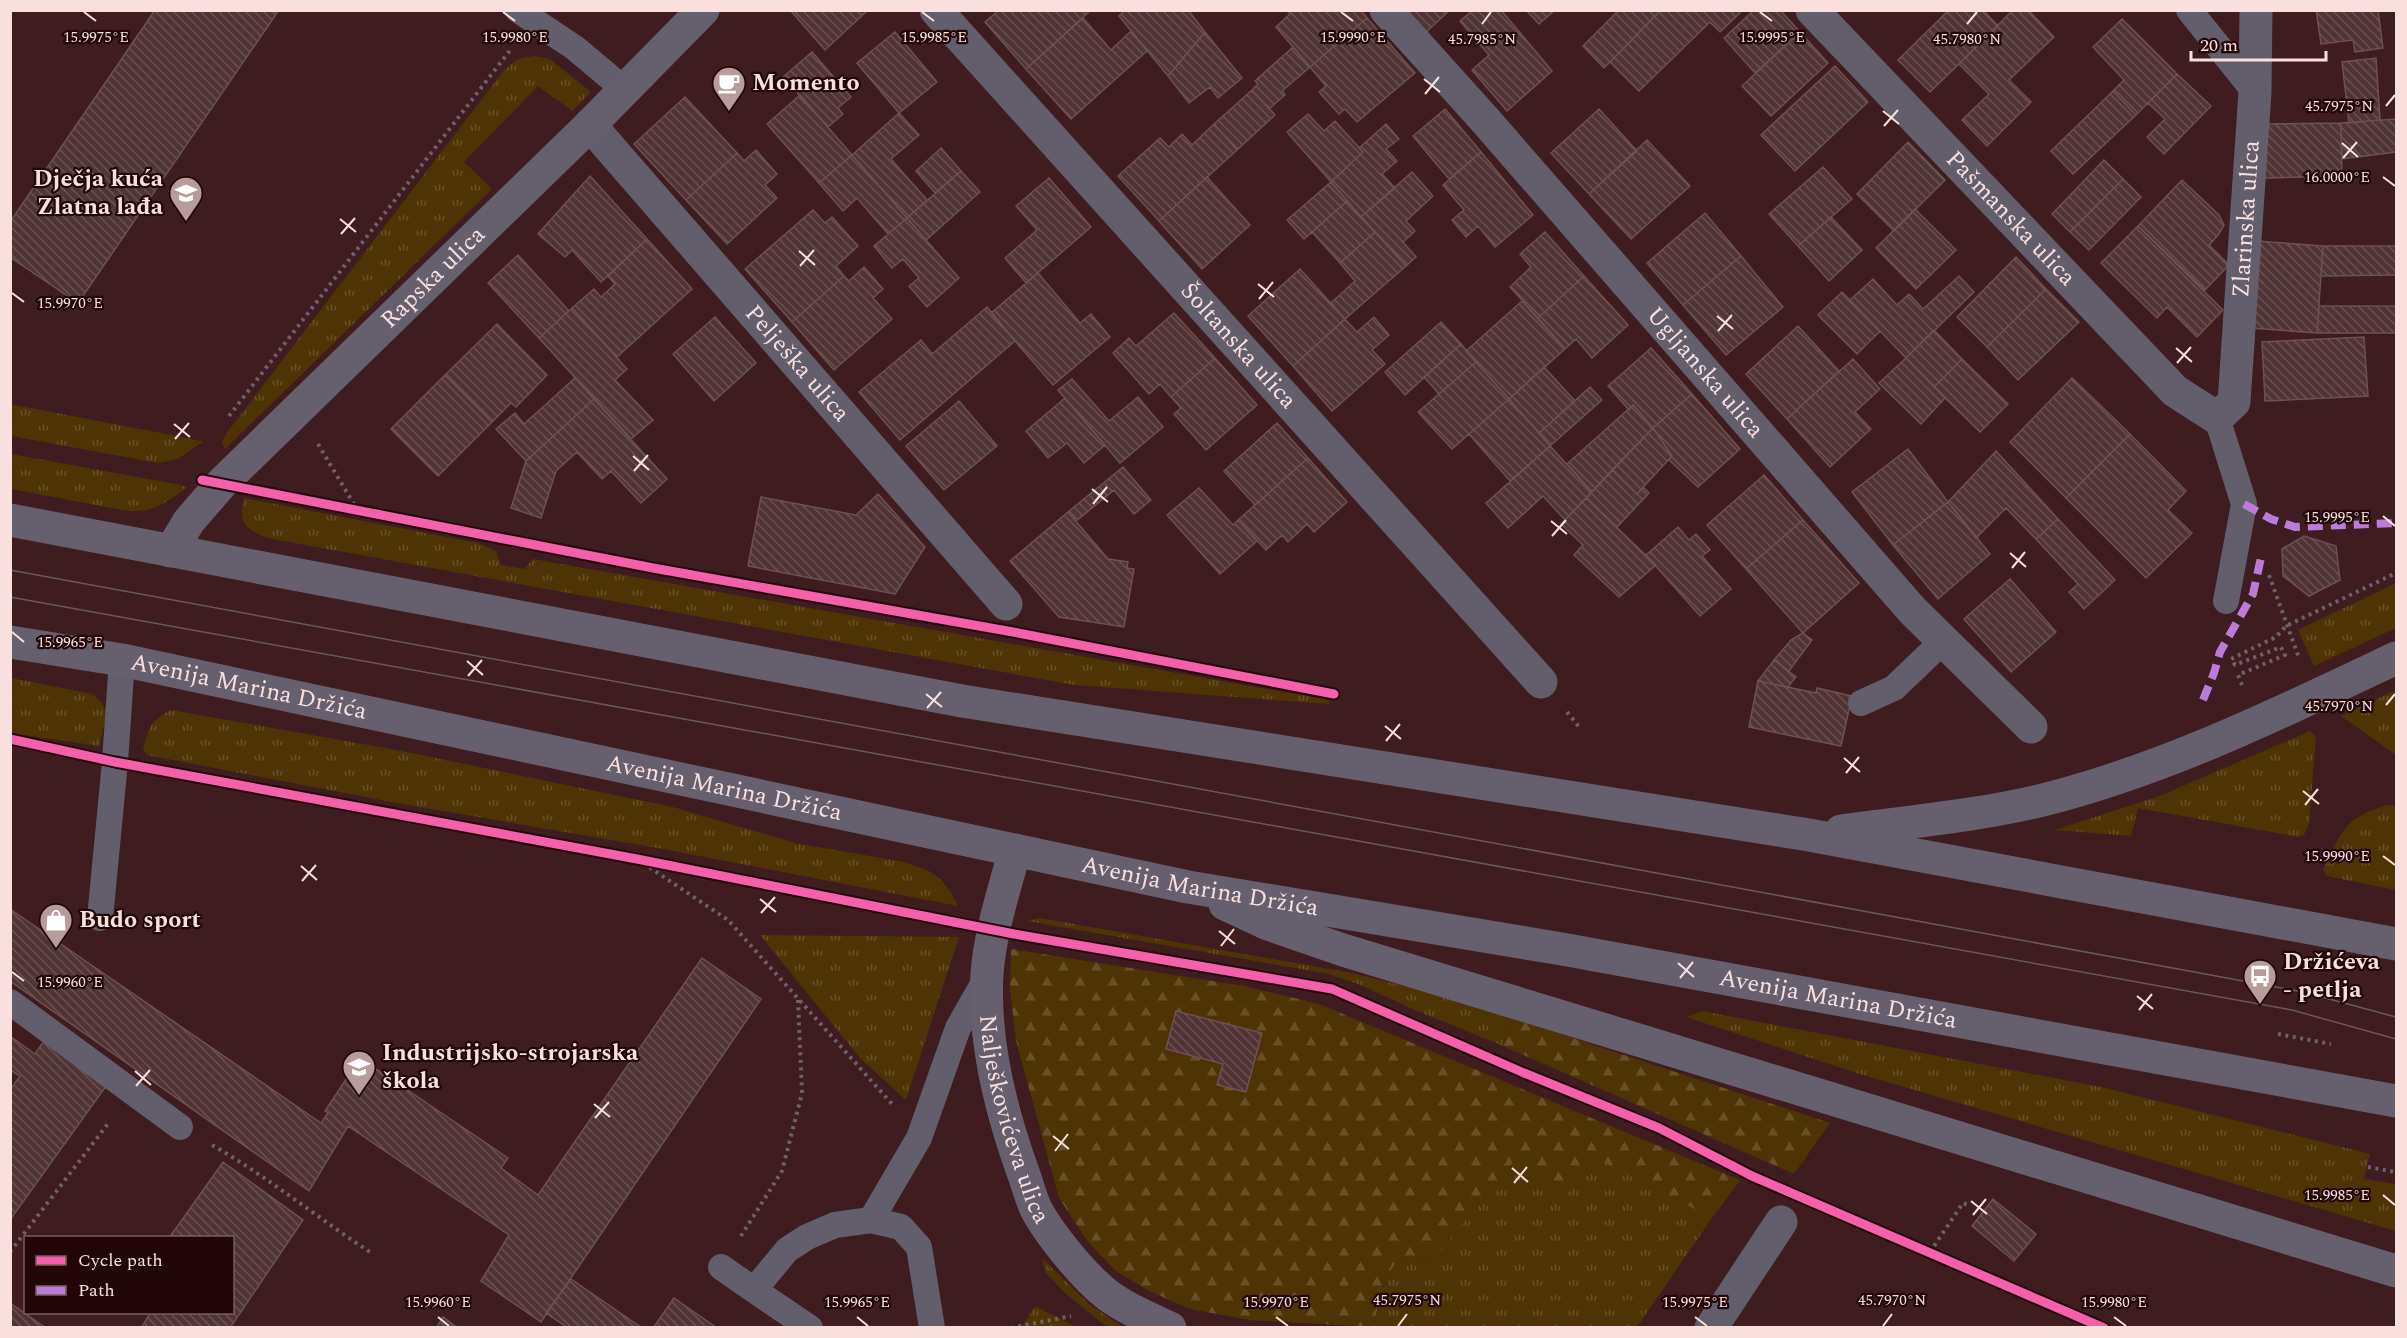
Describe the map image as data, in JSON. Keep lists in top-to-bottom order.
{
  "streets": {
    "main road": ["Rapska ulica", "Avenija Marina Držića", "Nalješkovićeva ulica"],
    "street": [
      "Zlarinska ulica",
      "Pašmanska ulica",
      "Šoltanska ulica",
      "Pelješka ulica",
      "Ugljanska ulica"
    ]
  },
  "crossings": [
    ["Zlarinska ulica", "Pašmanska ulica"],
    ["Rapska ulica", "Pelješka ulica"],
    ["Avenija Marina Držića", "Nalješkovićeva ulica"]
  ],
  "places": {
    "cafe": ["Momento"],
    "school or university": ["Dječja kuća Zlatna lađa", "Industrijsko-strojarska škola"],
    "shop": ["Budo sport"],
    "bus stop": ["Držićeva - petlja"]
  },
  "legend": ["Cycle path", "Path"],
  "scale_bar": "20 m",
  "coordinates": [
    "15.9975°E",
    "15.9980°E",
    "15.9985°E",
    "15.9990°E",
    "15.9995°E",
    "45.7985°N",
    "45.7980°N",
    "45.7975°N",
    "16.0000°E",
    "15.9970°E",
    "15.9965°E",
    "45.7970°N",
    "15.9960°E"
  ]
}
